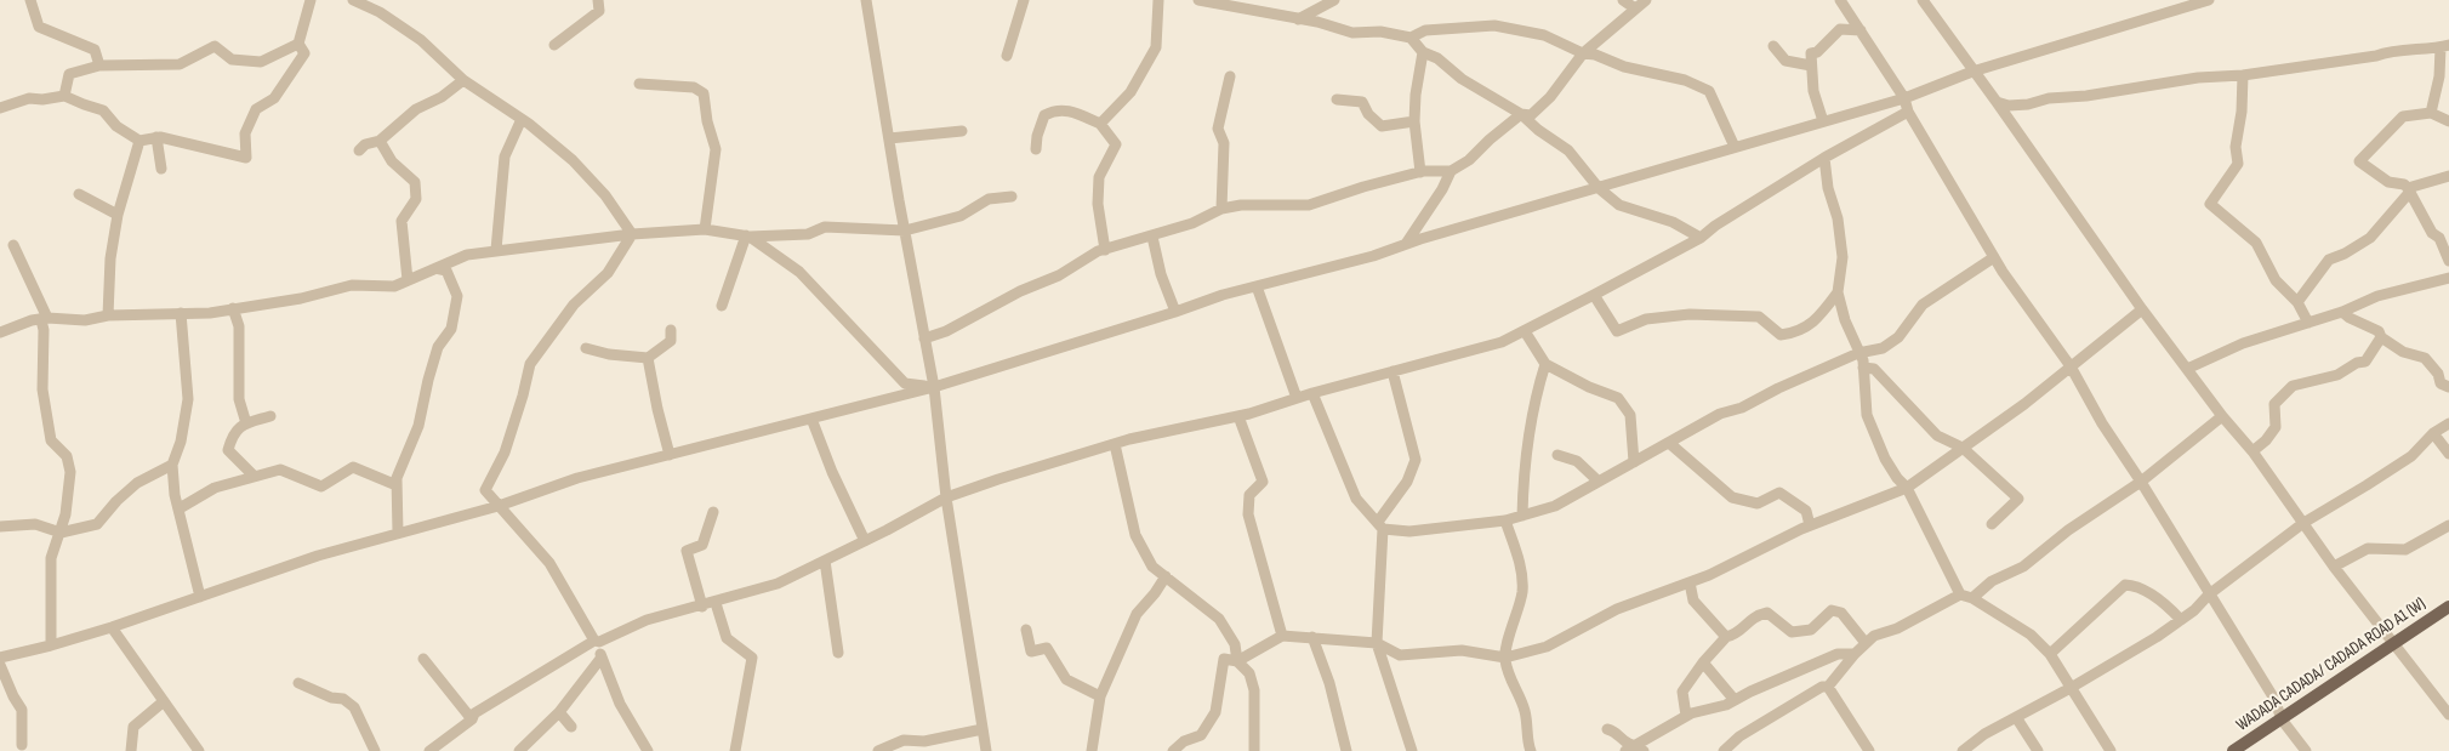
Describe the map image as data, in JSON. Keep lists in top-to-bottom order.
{
  "streets": {
    "main road": ["WADADA CADADA/ CADADA ROAD A1 (W)"]
  }
}
